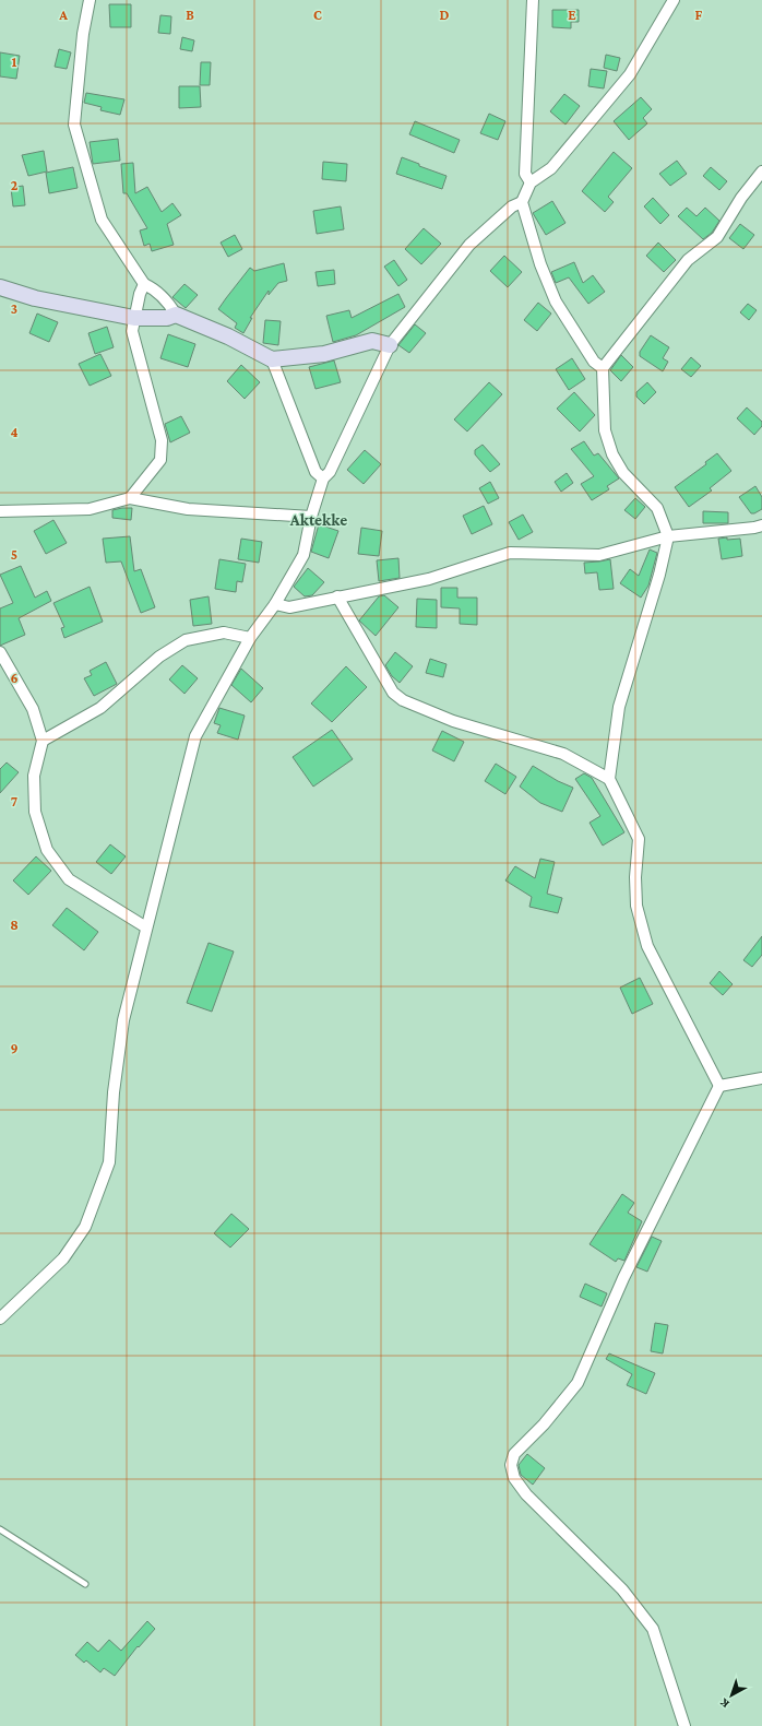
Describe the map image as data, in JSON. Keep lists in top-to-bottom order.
{
  "districts": ["Aktekke"],
  "north": "bottom left",
  "grid": {
    "columns": [
      "A",
      "B",
      "C",
      "D",
      "E",
      "F"
    ],
    "rows": [
      "1",
      "2",
      "3",
      "4",
      "5",
      "6",
      "7",
      "8",
      "9"
    ]
  }
}
